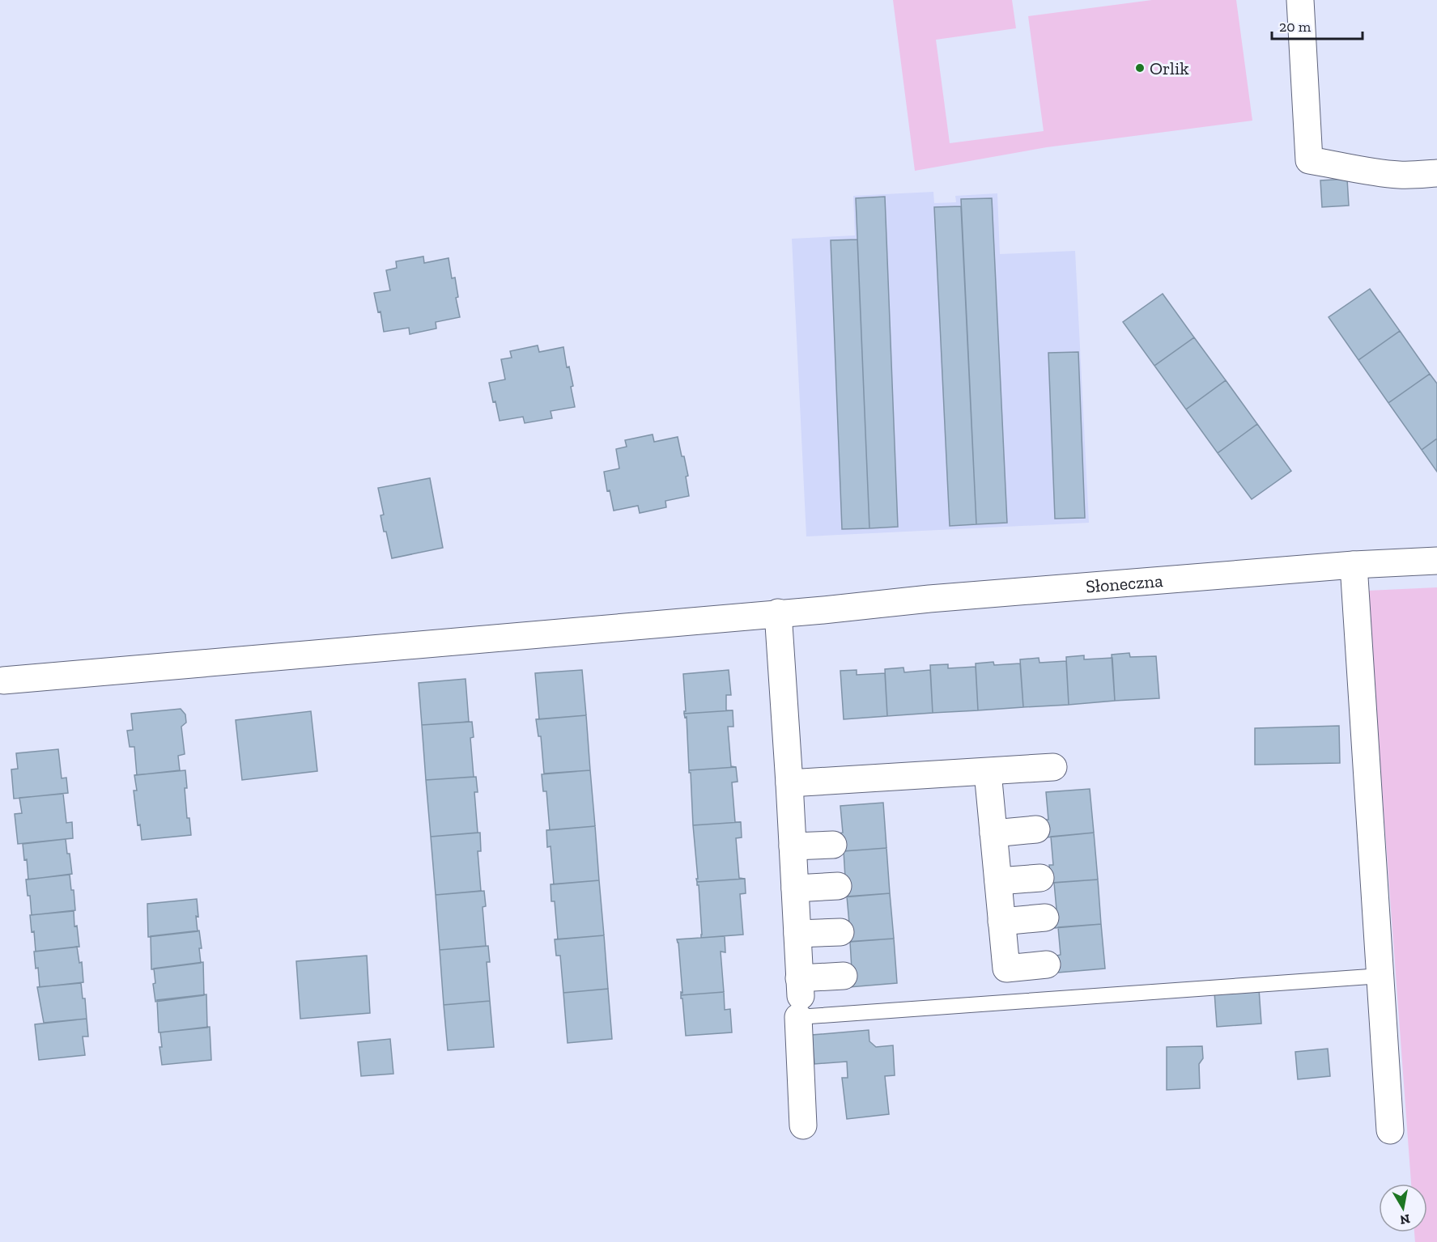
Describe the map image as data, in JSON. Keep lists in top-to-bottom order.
{
  "streets": {
    "street": ["Słoneczna"]
  },
  "places": ["Orlik"],
  "scale_bar": "20 m",
  "north": "bottom"
}
